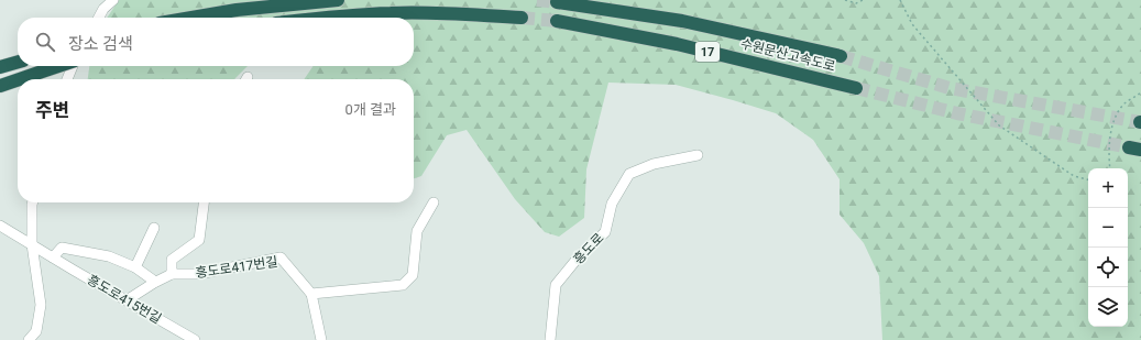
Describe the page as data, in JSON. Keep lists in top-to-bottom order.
{
  "streets": {
    "highway": ["17", "수원문산고속도로"],
    "street": ["흥도로", "흥도로417번길", "흥도로415번길"]
  },
  "crossings": [
    ["흥도로417번길", "흥도로415번길"]
  ],
  "page": {
    "search": "장소 검색",
    "heading": ["주변", "0개 결과"],
    "map_buttons": ["+", "−"]
  }
}
